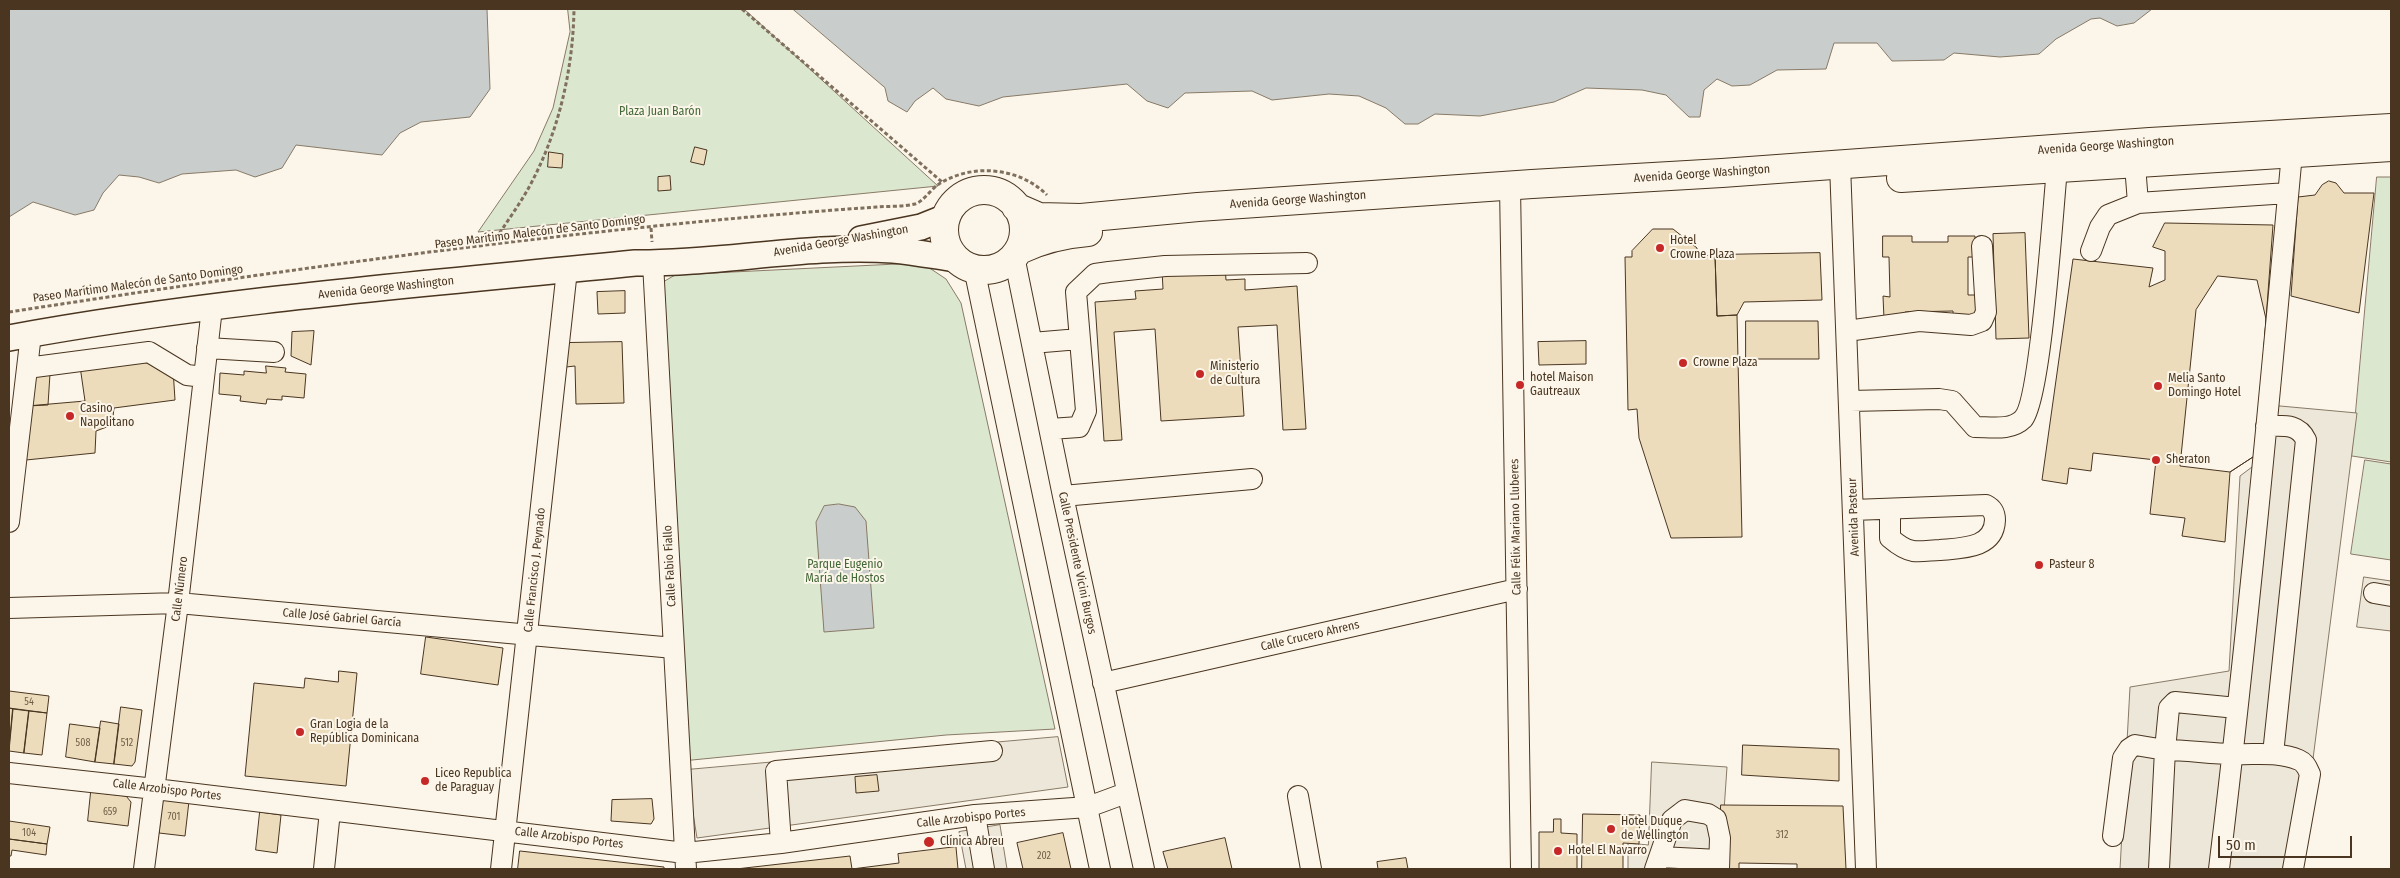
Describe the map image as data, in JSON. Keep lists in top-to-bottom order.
{
  "streets": {
    "highway": ["Avenida George Washington"],
    "street": [
      "Avenida Pasteur",
      "Calle Félix Mariano Lluberes",
      "Calle Presidente Vicini Burgos",
      "Calle Fabio Fiallo",
      "Calle Francisco J. Peynado",
      "Calle Número",
      "Calle José Gabriel García",
      "Calle Crucero Ahrens",
      "Calle Arzobispo Portes"
    ],
    "path": ["Paseo Marítimo Malecón de Santo Domingo"]
  },
  "crossings": [
    ["Avenida George Washington", "Avenida Pasteur"],
    ["Avenida George Washington", "Calle Félix Mariano Lluberes"],
    ["Avenida George Washington", "Calle Presidente Vicini Burgos"],
    ["Avenida George Washington", "Calle Fabio Fiallo"],
    ["Avenida George Washington", "Calle Francisco J. Peynado"],
    ["Avenida George Washington", "Calle Número"],
    ["Calle Félix Mariano Lluberes", "Calle Crucero Ahrens"],
    ["Calle Presidente Vicini Burgos", "Calle Crucero Ahrens"],
    ["Calle Presidente Vicini Burgos", "Calle Arzobispo Portes"],
    ["Calle Fabio Fiallo", "Calle José Gabriel García"],
    ["Calle Fabio Fiallo", "Calle Arzobispo Portes"],
    ["Calle Francisco J. Peynado", "Calle José Gabriel García"],
    ["Calle Francisco J. Peynado", "Calle Arzobispo Portes"],
    ["Calle Número", "Calle José Gabriel García"],
    ["Calle Número", "Calle Arzobispo Portes"]
  ],
  "parks": ["Plaza Juan Barón", "Parque Eugenio María de Hostos"],
  "places": [
    "Hotel Crowne Plaza",
    "Crowne Plaza",
    "Ministerio de Cultura",
    "hotel Maison Gautreaux",
    "Melia Santo Domingo Hotel",
    "Casino Napolitano",
    "Sheraton",
    "Pasteur 8",
    "Gran Logia de la República Dominicana",
    "Liceo Republica de Paraguay",
    "Hotel Duque de Wellington",
    "Clínica Abreu",
    "Hotel El Navarro"
  ],
  "house_numbers": [
    "54",
    "508",
    "512",
    "659",
    "701",
    "104",
    "312",
    "202"
  ],
  "scale_bar": "50 m"
}
